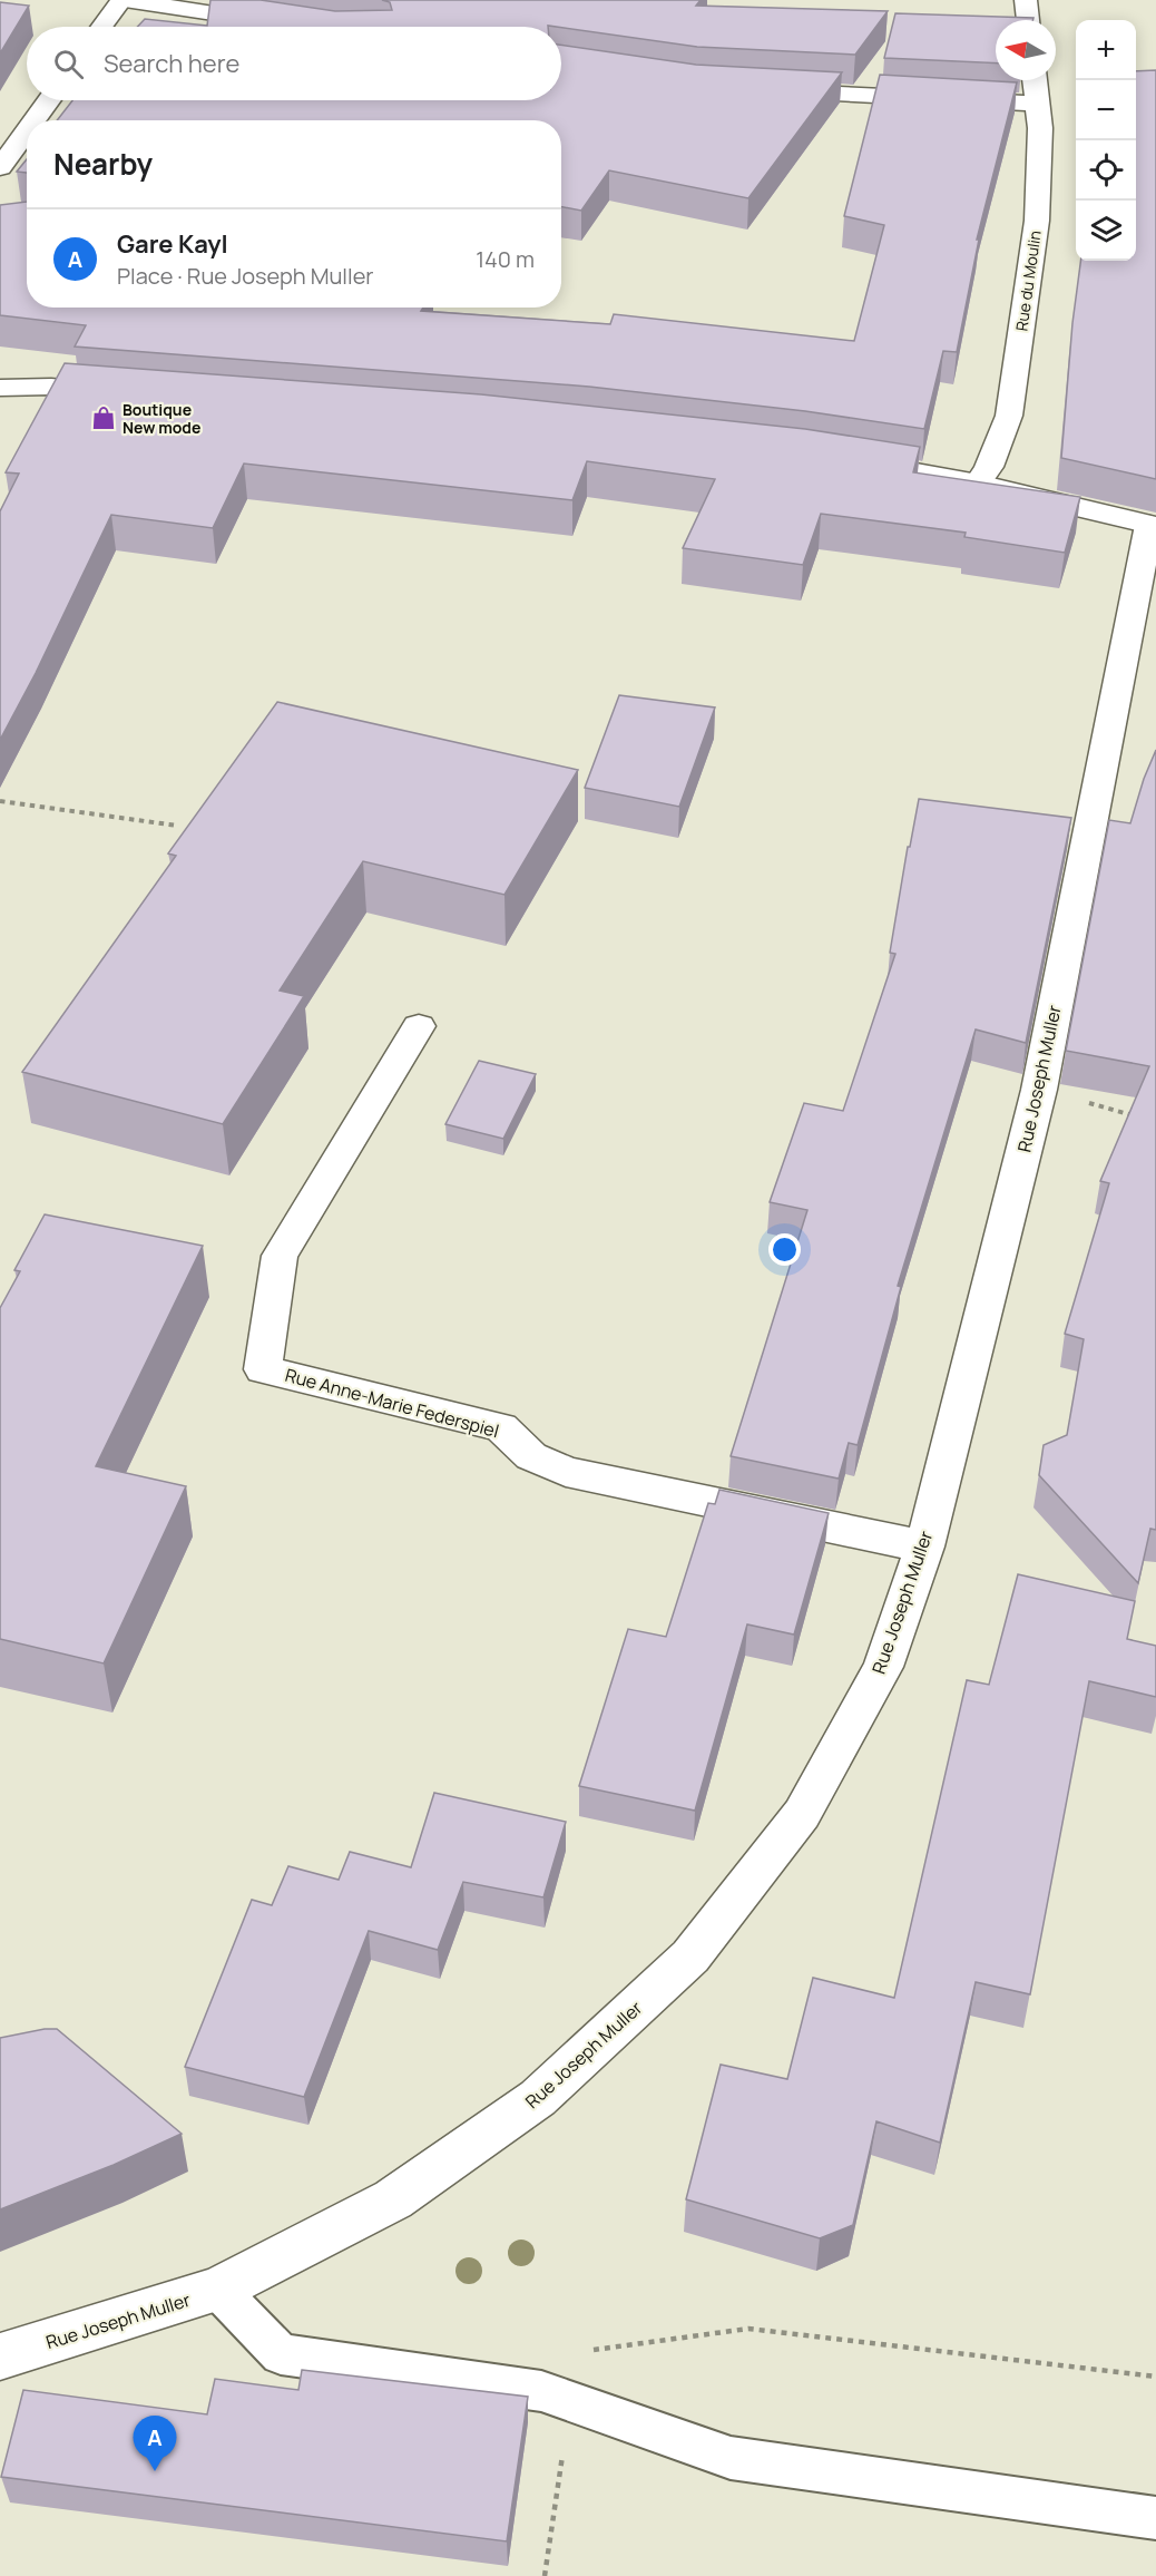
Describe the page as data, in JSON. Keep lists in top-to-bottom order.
{
  "streets": {
    "street": ["Rue du Moulin", "Rue Joseph Muller", "Rue Anne-Marie Federspiel"]
  },
  "crossings": [
    ["Rue Joseph Muller", "Rue Anne-Marie Federspiel"]
  ],
  "places": {
    "shop": ["Boutique New mode"]
  },
  "north": "left",
  "page": {
    "map_buttons": ["+", "−"],
    "search": "Search here",
    "heading": "Nearby",
    "list": [
      {
        "mark": "A",
        "name": "Gare Kayl",
        "note": "Place · Rue Joseph Muller",
        "value": "140 m"
      }
    ],
    "pins": "A"
  }
}
